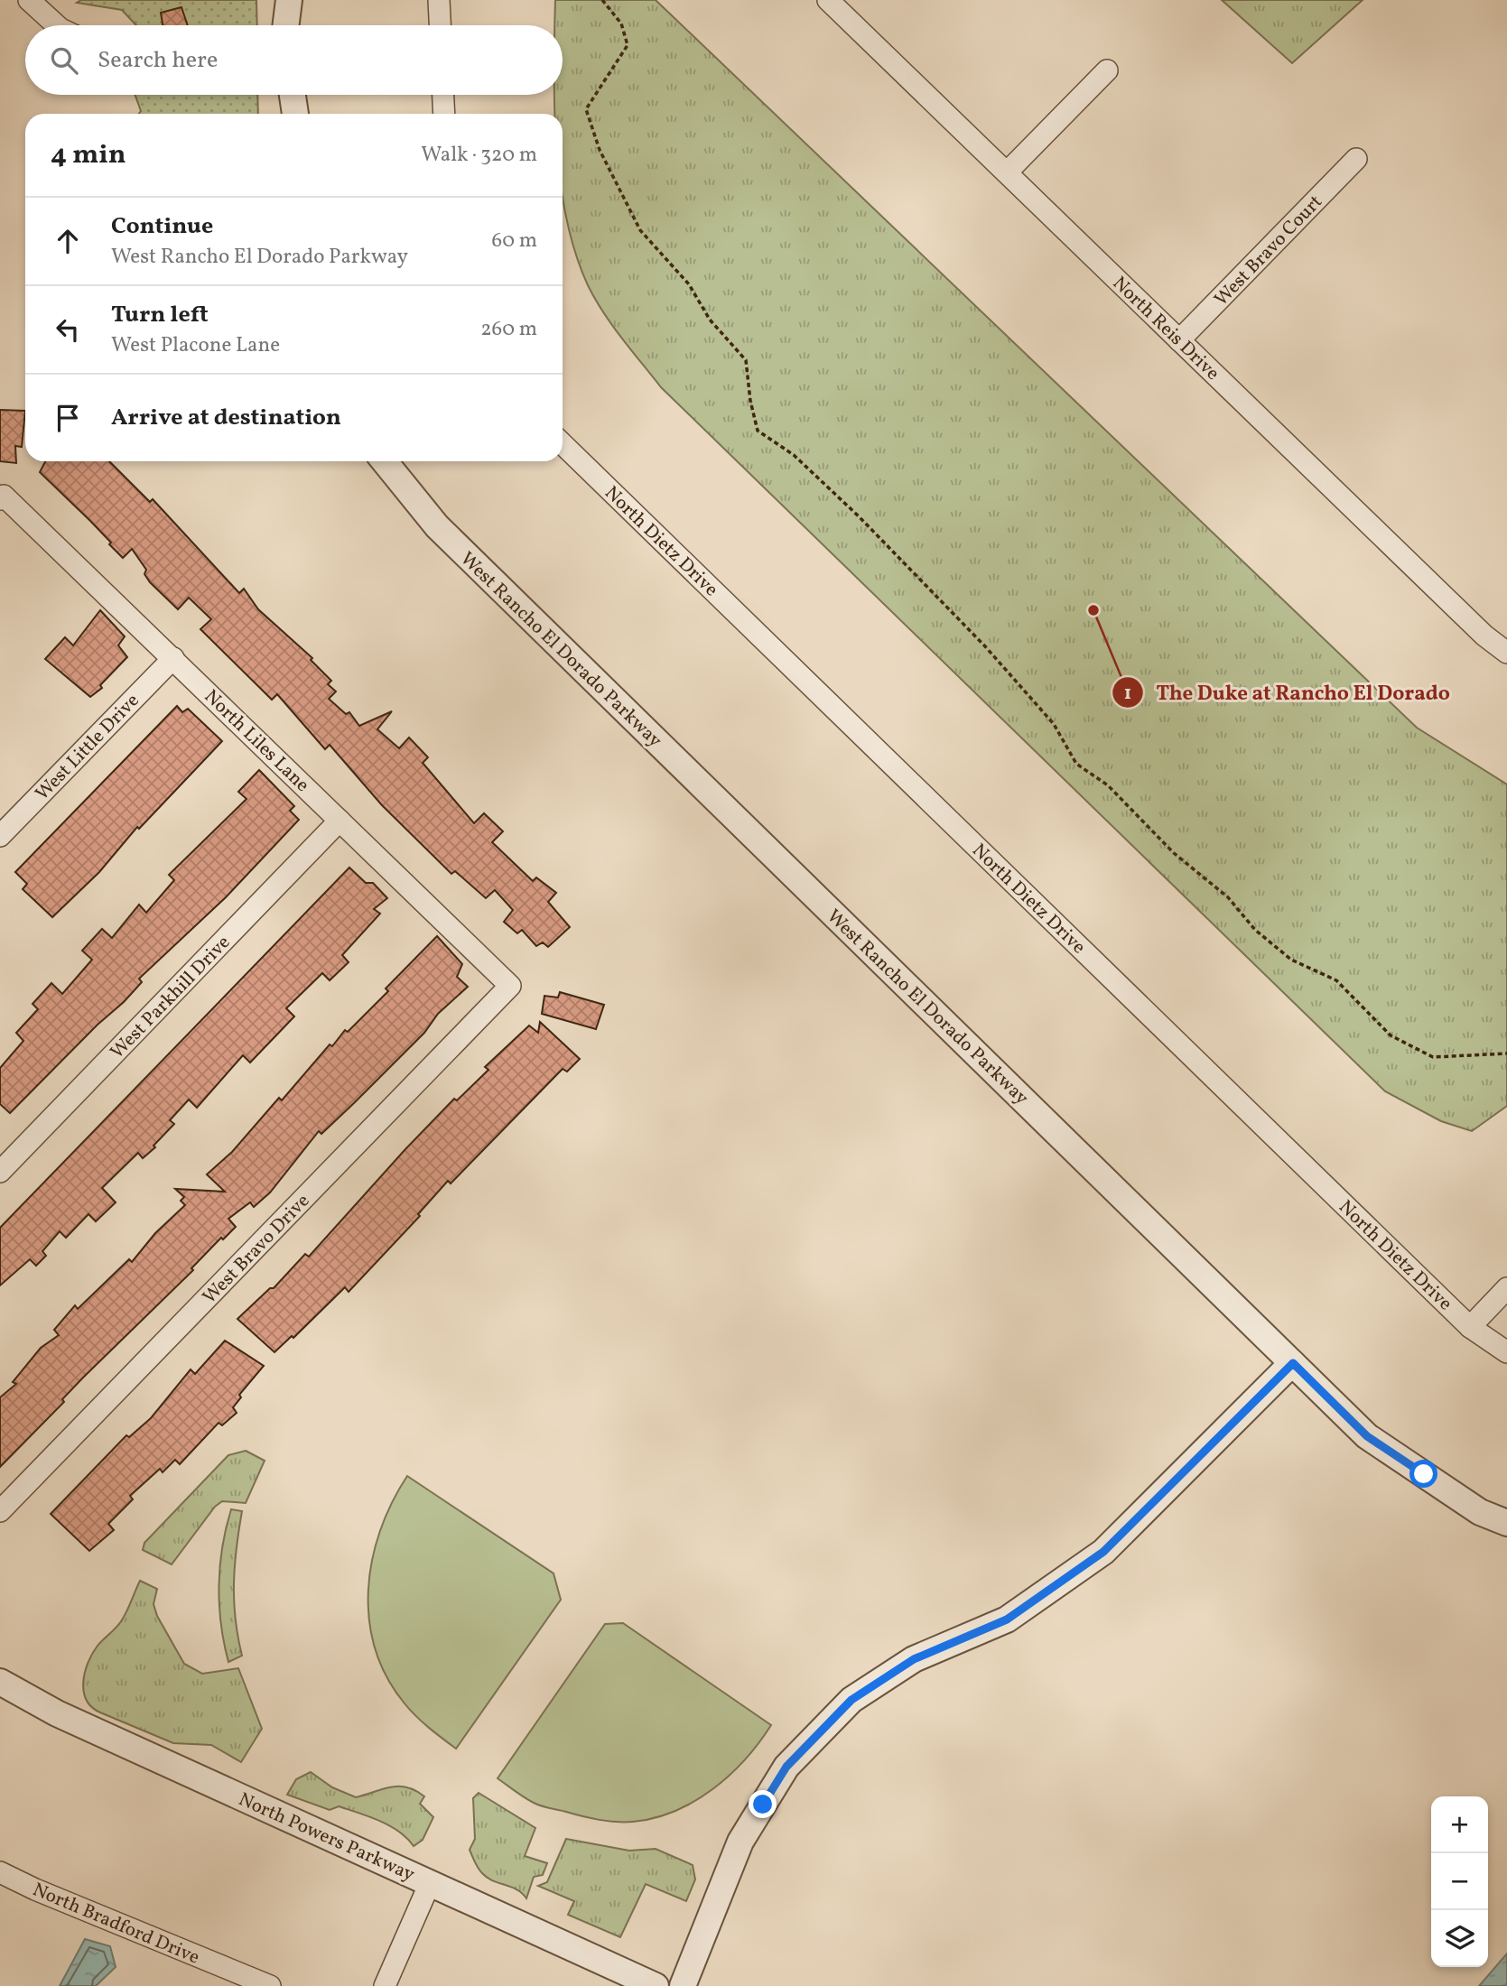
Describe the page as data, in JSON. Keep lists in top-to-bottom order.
{
  "streets": {
    "street": [
      "West Bravo Court",
      "North Reis Drive",
      "North Dietz Drive",
      "West Rancho El Dorado Parkway",
      "North Liles Lane",
      "West Little Drive",
      "West Parkhill Drive",
      "West Bravo Drive",
      "North Powers Parkway",
      "North Bradford Drive"
    ]
  },
  "crossings": [
    ["West Bravo Court", "North Reis Drive"],
    ["North Liles Lane", "West Little Drive"],
    ["North Liles Lane", "West Parkhill Drive"],
    ["North Liles Lane", "West Bravo Drive"]
  ],
  "places": ["The Duke at Rancho El Dorado"],
  "page": {
    "search": "Search here",
    "heading": ["4 min", "Walk · 320 m"],
    "list": [
      ["Continue", "West Rancho El Dorado Parkway", "60 m"],
      ["Turn left", "West Placone Lane", "260 m"],
      "Arrive at destination"
    ],
    "map_buttons": ["+", "−"]
  }
}
